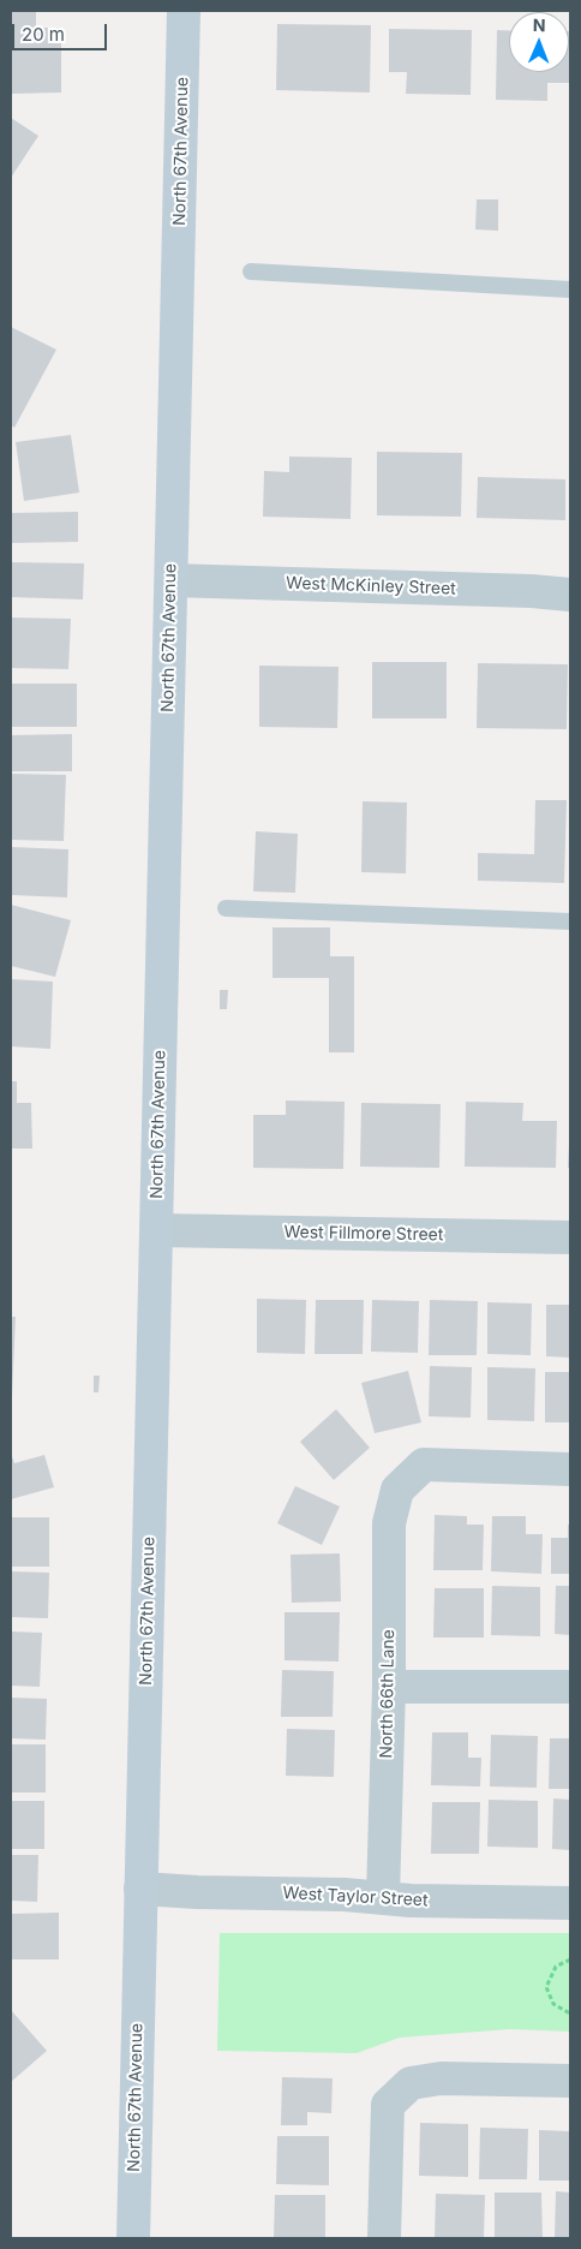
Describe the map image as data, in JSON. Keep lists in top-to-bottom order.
{
  "streets": {
    "main road": ["North 67th Avenue"],
    "street": [
      "West McKinley Street",
      "West Fillmore Street",
      "North 66th Lane",
      "West Taylor Street"
    ]
  },
  "crossings": [
    ["North 67th Avenue", "West McKinley Street"],
    ["North 67th Avenue", "West Fillmore Street"],
    ["North 67th Avenue", "West Taylor Street"],
    ["North 66th Lane", "West Taylor Street"]
  ],
  "scale_bar": "20 m",
  "north": "top"
}
